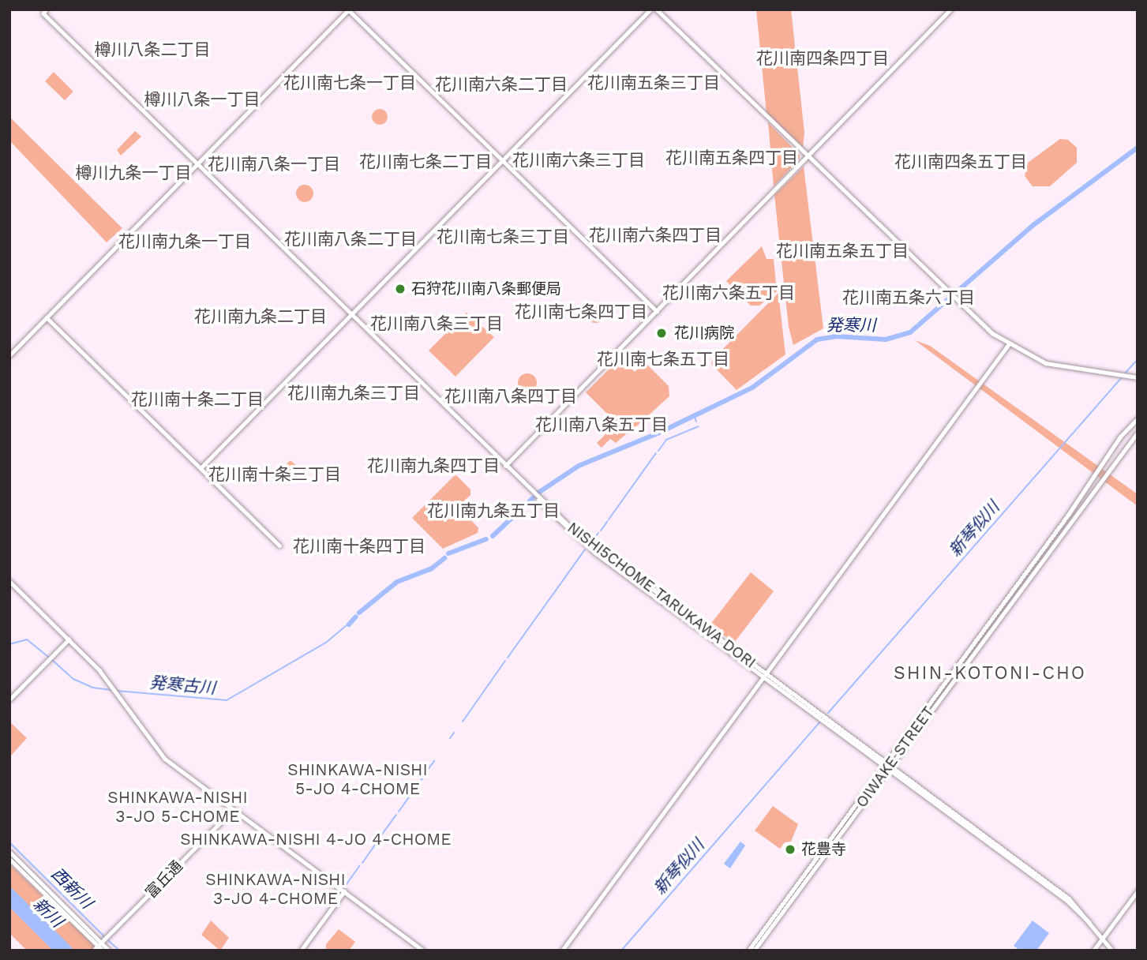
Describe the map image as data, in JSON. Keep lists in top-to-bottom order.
{
  "streets": {
    "main road": ["OIWAKE STREET"],
    "street": ["NISHI5CHOME TARUKAWA DORI", "富丘通"]
  },
  "crossings": [
    ["NISHI5CHOME TARUKAWA DORI", "OIWAKE STREET"]
  ],
  "districts": [
    "樽川八条二丁目",
    "花川南四条四丁目",
    "花川南七条一丁目",
    "花川南五条三丁目",
    "花川南六条二丁目",
    "樽川八条一丁目",
    "花川南五条四丁目",
    "花川南六条三丁目",
    "花川南七条二丁目",
    "花川南四条五丁目",
    "花川南八条一丁目",
    "樽川九条一丁目",
    "花川南六条四丁目",
    "花川南七条三丁目",
    "花川南八条二丁目",
    "花川南九条一丁目",
    "花川南五条五丁目",
    "花川南六条五丁目",
    "花川南五条六丁目",
    "花川南七条四丁目",
    "花川南九条二丁目",
    "花川南八条三丁目",
    "花川南七条五丁目",
    "花川南九条三丁目",
    "花川南八条四丁目",
    "花川南十条二丁目",
    "花川南八条五丁目",
    "花川南九条四丁目",
    "花川南十条三丁目",
    "花川南九条五丁目",
    "花川南十条四丁目",
    "SHIN-KOTONI-CHO",
    "SHINKAWA-NISHI 5-JO 4-CHOME",
    "SHINKAWA-NISHI 3-JO 5-CHOME",
    "SHINKAWA-NISHI 4-JO 4-CHOME",
    "SHINKAWA-NISHI 3-JO 4-CHOME"
  ],
  "water": [
    "発寒川",
    "新琴似川",
    "発寒古川",
    "西新川",
    "新川"
  ],
  "places": ["石狩花川南八条郵便局", "花川病院", "花豊寺"]
}
